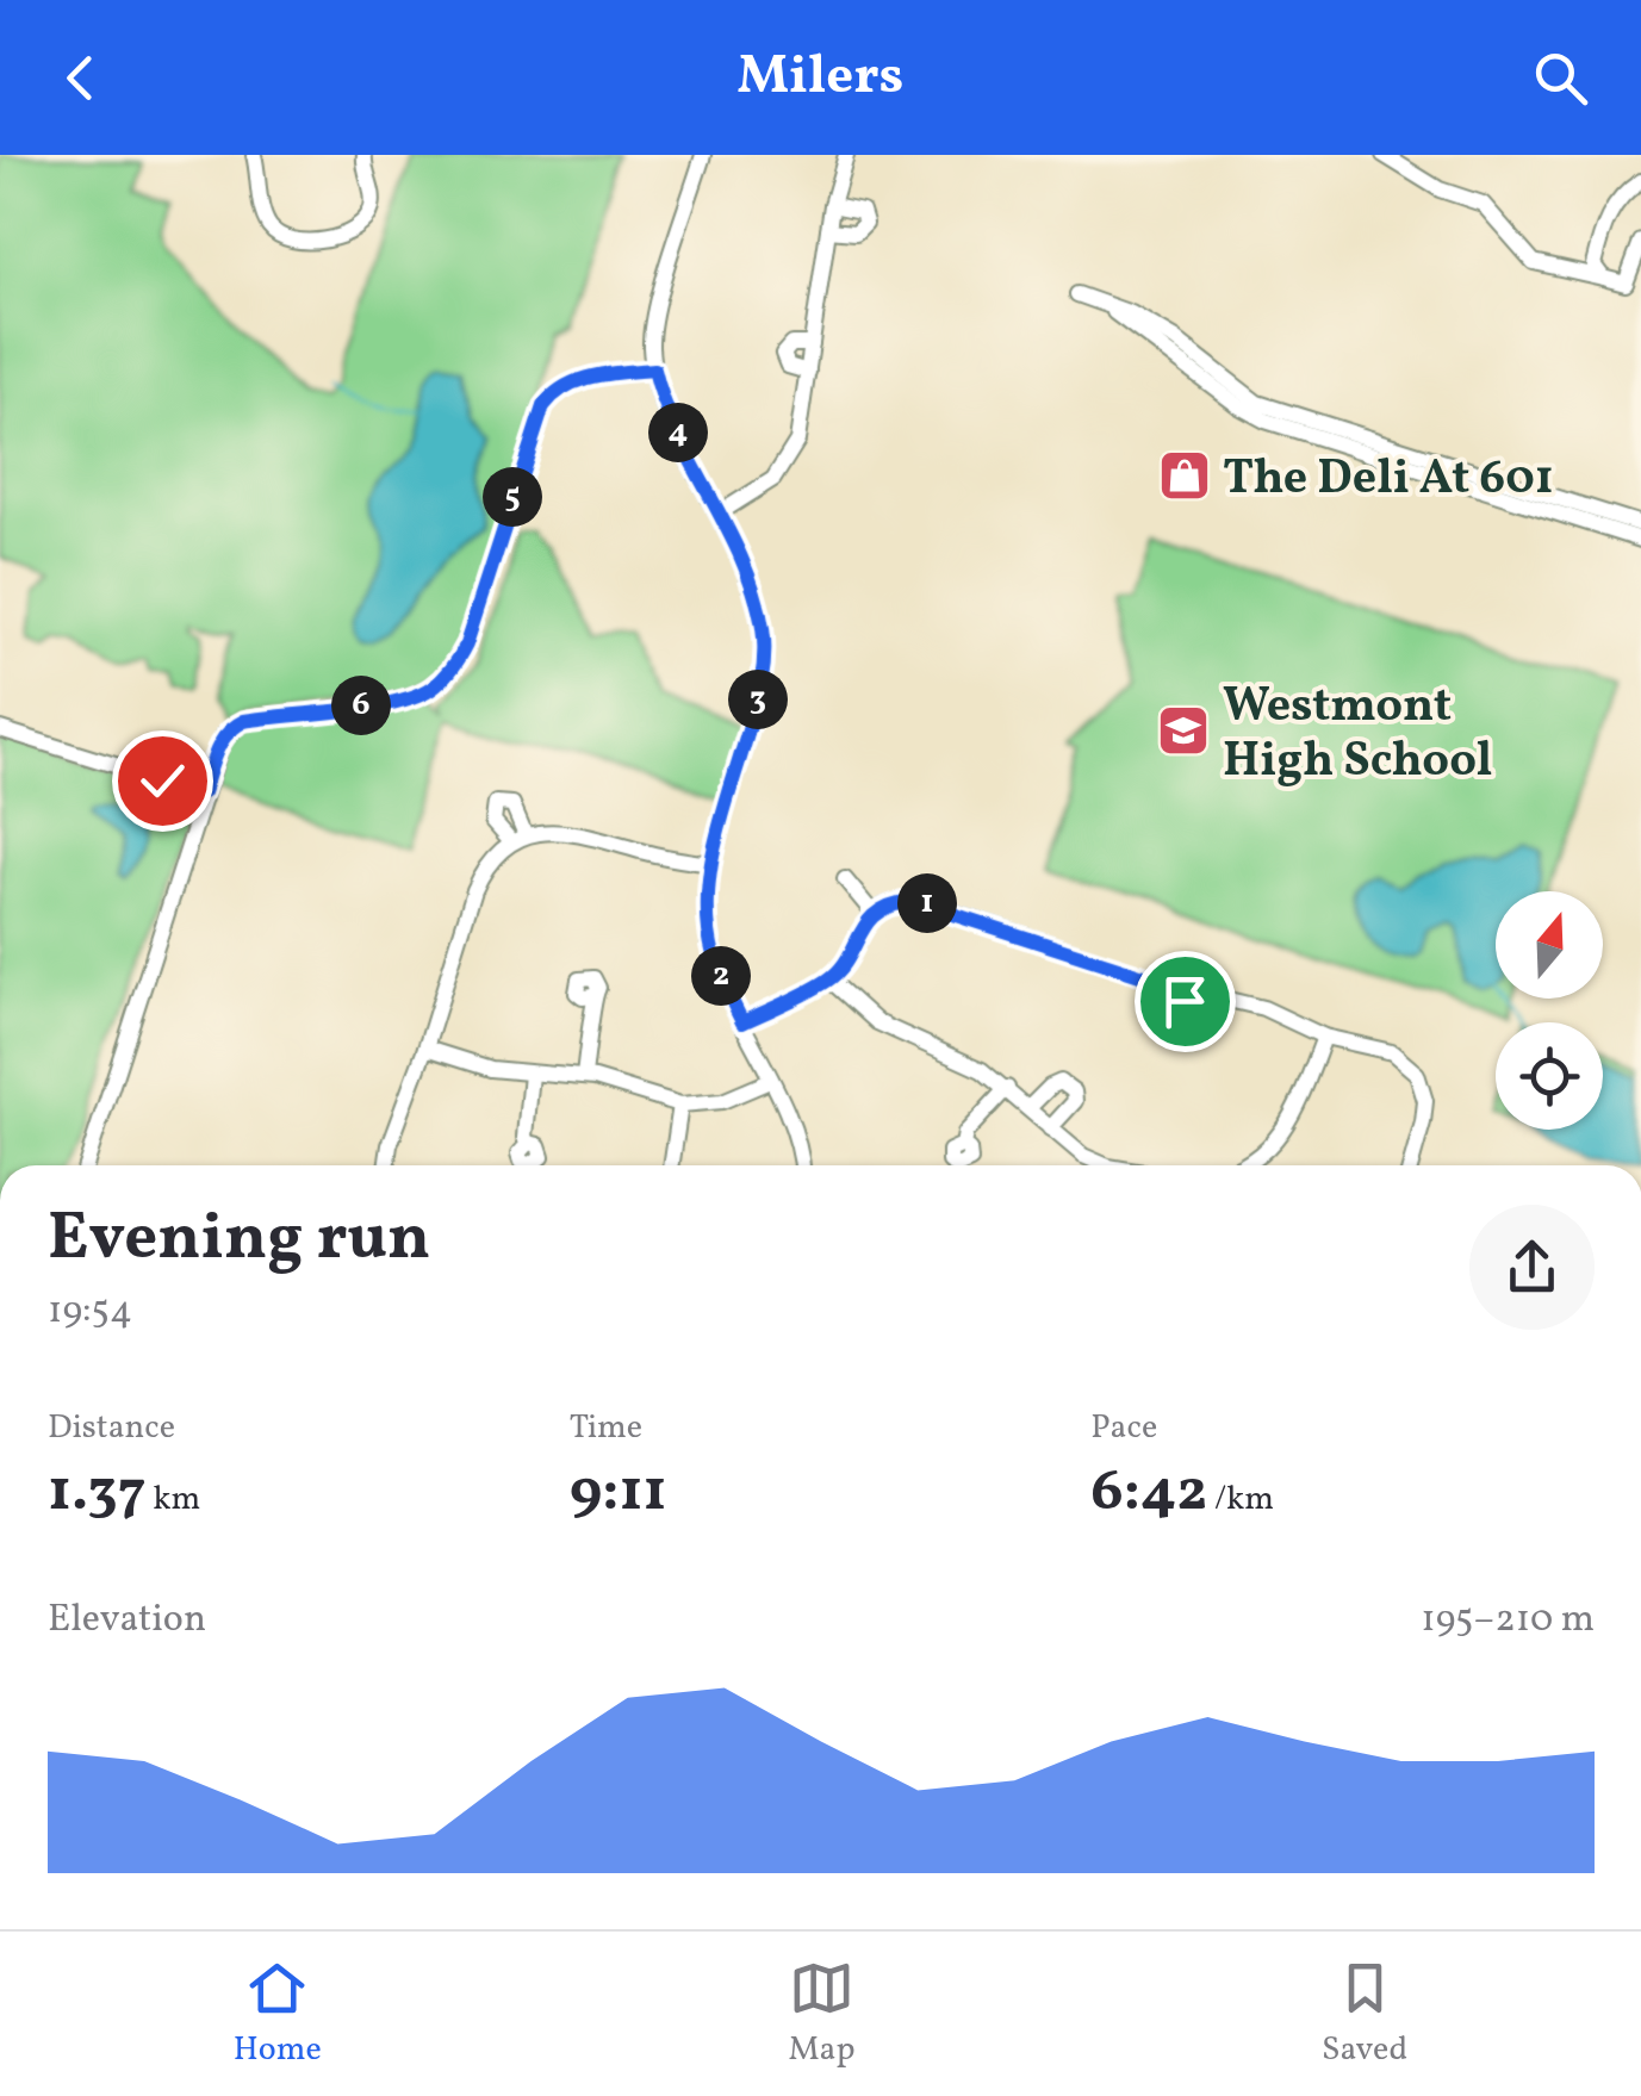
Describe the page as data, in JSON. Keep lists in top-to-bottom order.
{
  "places": {
    "shop": ["The Deli At 601"],
    "school or university": ["Westmont High School"]
  },
  "north": "top",
  "page": {
    "header": "Milers",
    "pins": [
      "4",
      "5",
      "3",
      "6",
      "1",
      "2"
    ],
    "heading": ["Evening run", "19:54"],
    "stats": [
      ["Distance", "1.37 km"],
      ["Time", "9:11"],
      ["Pace", "6:42 /km"]
    ],
    "chart": ["Elevation", "195–210 m"],
    "tabs": ["Home", "Map", "Saved"]
  }
}
